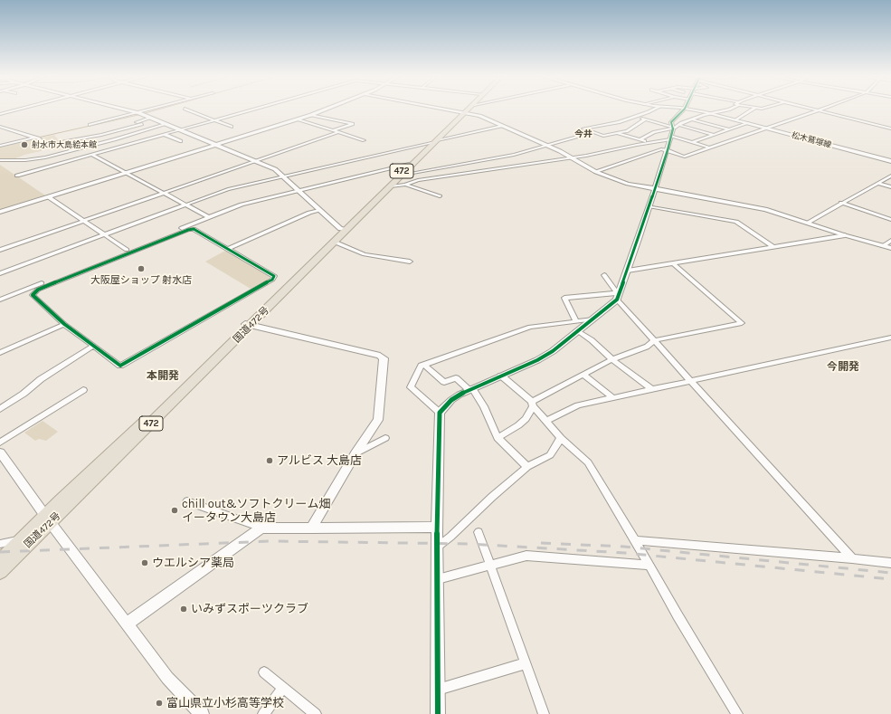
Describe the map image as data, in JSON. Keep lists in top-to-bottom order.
{
  "streets": {
    "highway": ["472", "国道472号"],
    "main road": ["松木鷲塚線"]
  },
  "districts": ["今井", "今開発", "本開発"],
  "places": [
    "射水市大島絵本館",
    "大阪屋ショップ 射水店",
    "アルビス 大島店",
    "chill out&ソフトクリーム畑 イータウン大島店",
    "ウエルシア薬局",
    "いみずスポーツクラブ",
    "富山県立小杉高等学校"
  ]
}
